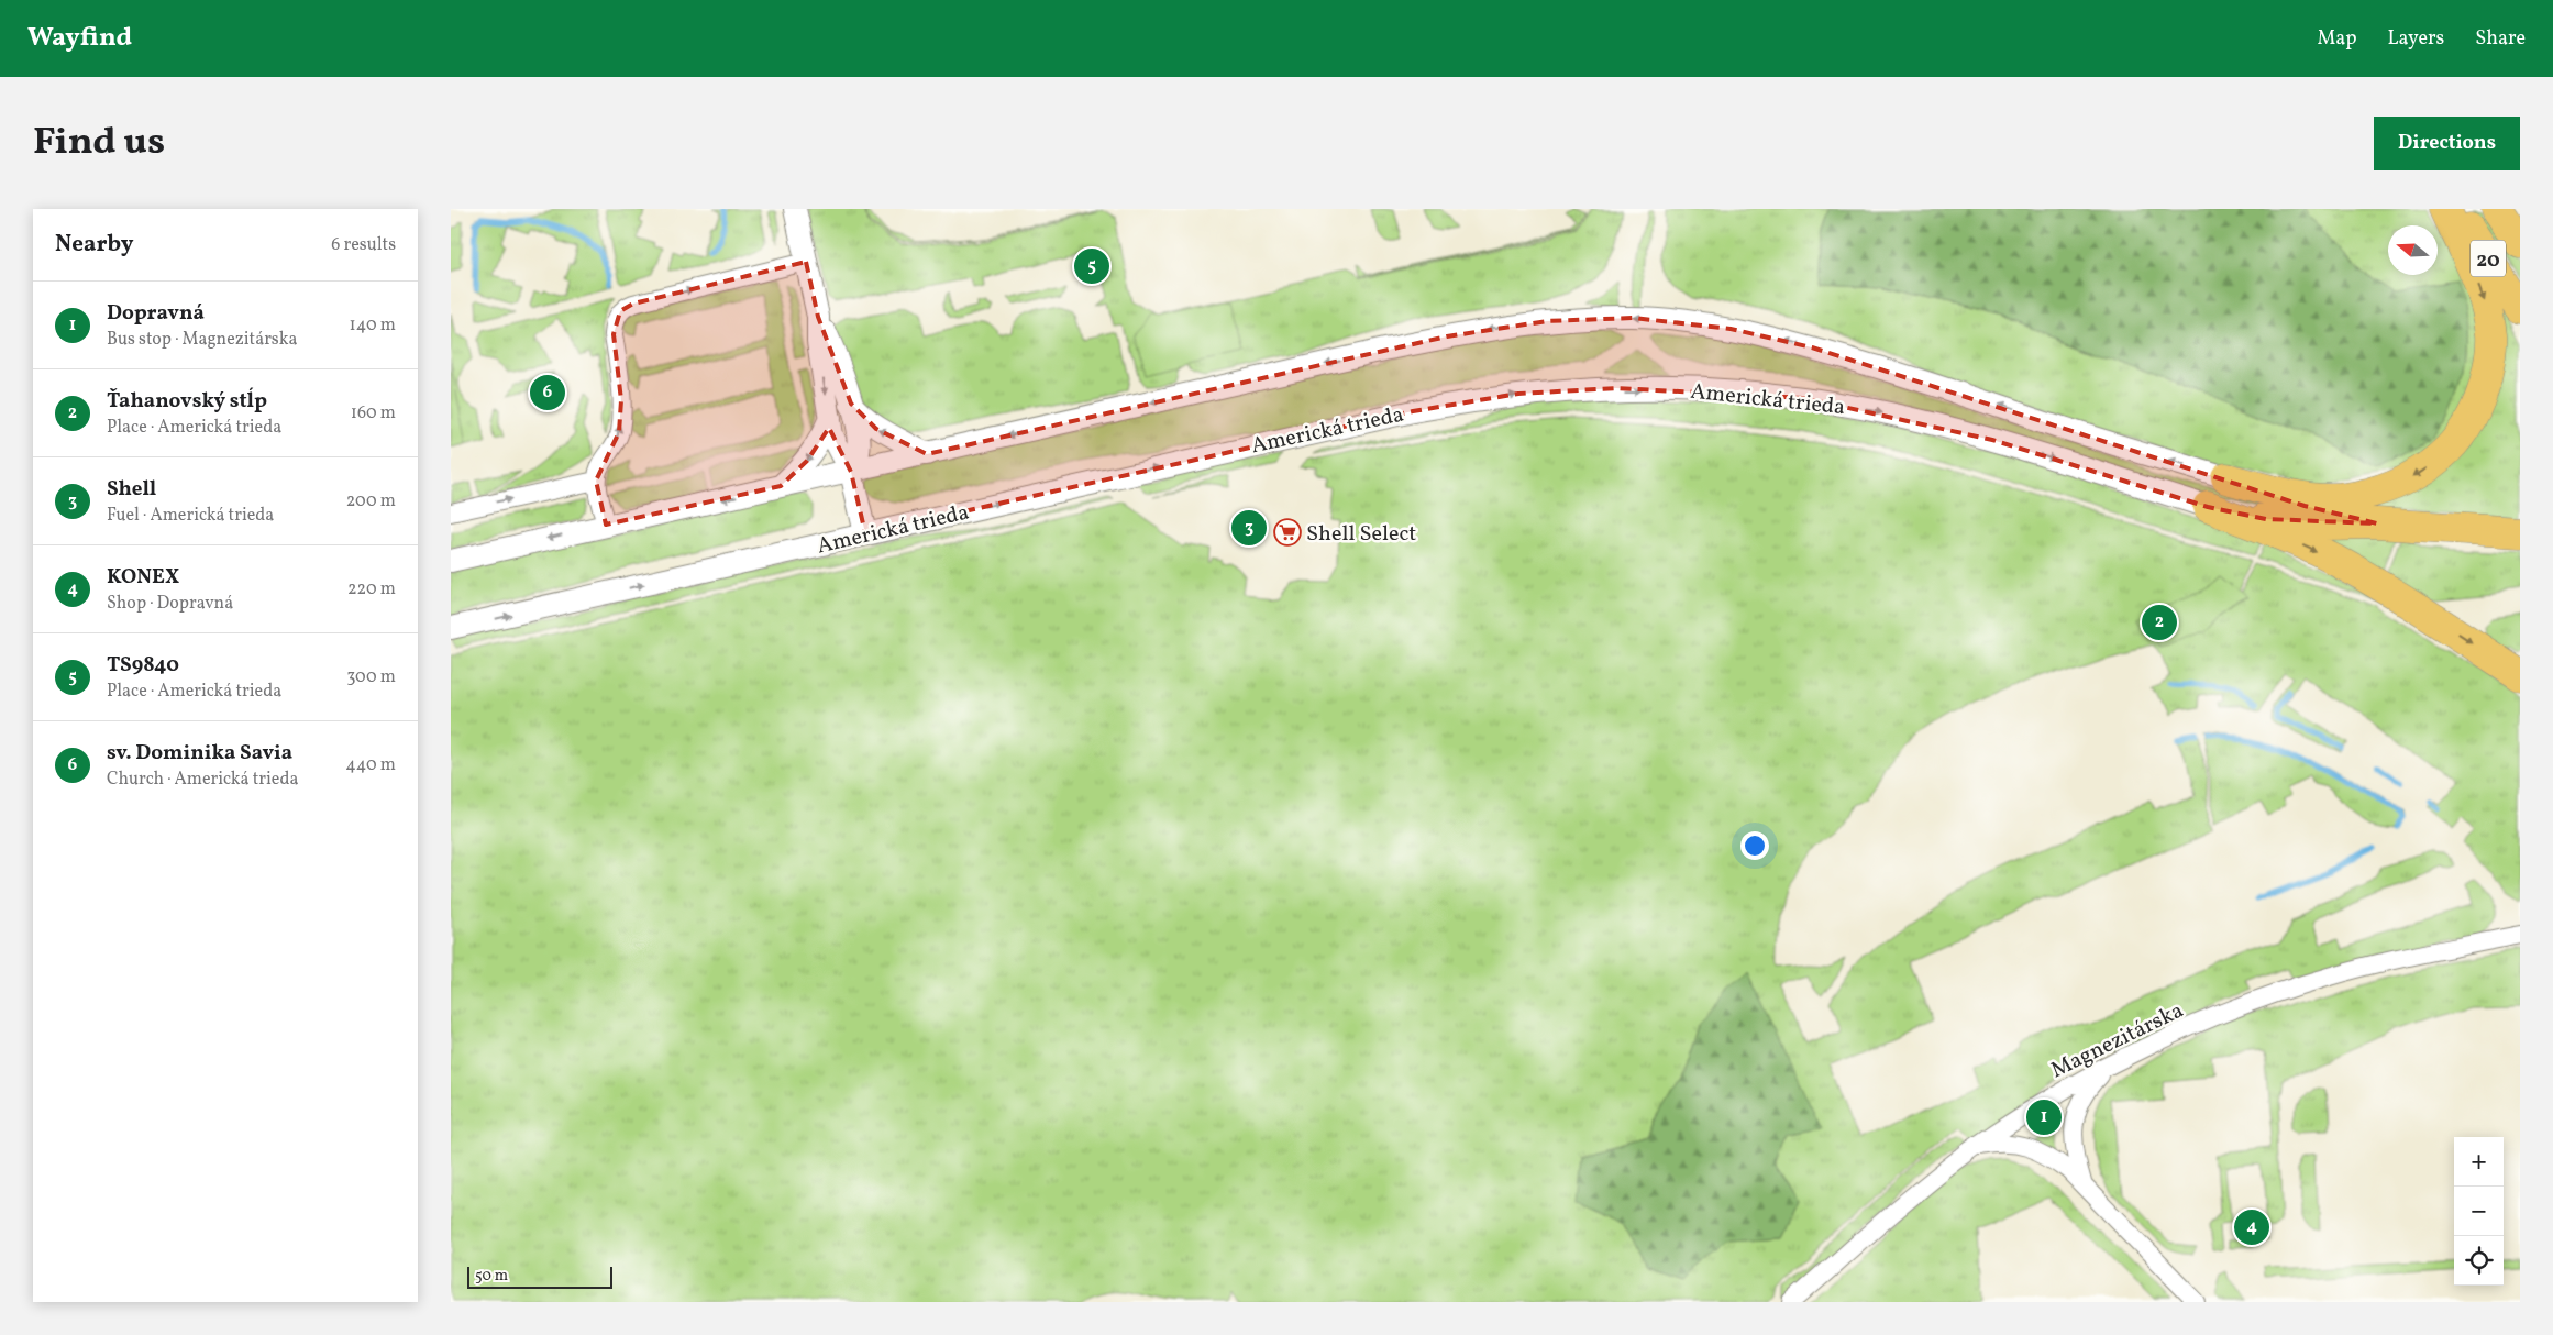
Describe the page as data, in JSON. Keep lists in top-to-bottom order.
{
  "streets": {
    "highway": ["20"],
    "street": ["Americká trieda", "Magnezitárska"]
  },
  "places": {
    "supermarket": ["Shell Select"]
  },
  "scale_bar": "50 m",
  "north": "left",
  "page": {
    "header": "Wayfind",
    "nav": ["Map", "Layers", "Share"],
    "title": "Find us",
    "buttons": "Directions",
    "heading": ["Nearby", "6 results"],
    "pins": [
      "5",
      "6",
      "3",
      "2",
      "1",
      "4"
    ],
    "list": [
      {
        "mark": "1",
        "name": "Dopravná",
        "note": "Bus stop · Magnezitárska",
        "value": "140 m"
      },
      {
        "mark": "2",
        "name": "Ťahanovský stĺp",
        "note": "Place · Americká trieda",
        "value": "160 m"
      },
      {
        "mark": "3",
        "name": "Shell",
        "note": "Fuel · Americká trieda",
        "value": "200 m"
      },
      {
        "mark": "4",
        "name": "KONEX",
        "note": "Shop · Dopravná",
        "value": "220 m"
      },
      {
        "mark": "5",
        "name": "TS9840",
        "note": "Place · Americká trieda",
        "value": "300 m"
      },
      {
        "mark": "6",
        "name": "sv. Dominika Savia",
        "note": "Church · Americká trieda",
        "value": "440 m"
      }
    ],
    "map_buttons": ["+", "−"],
    "scale": "50 m"
  }
}
